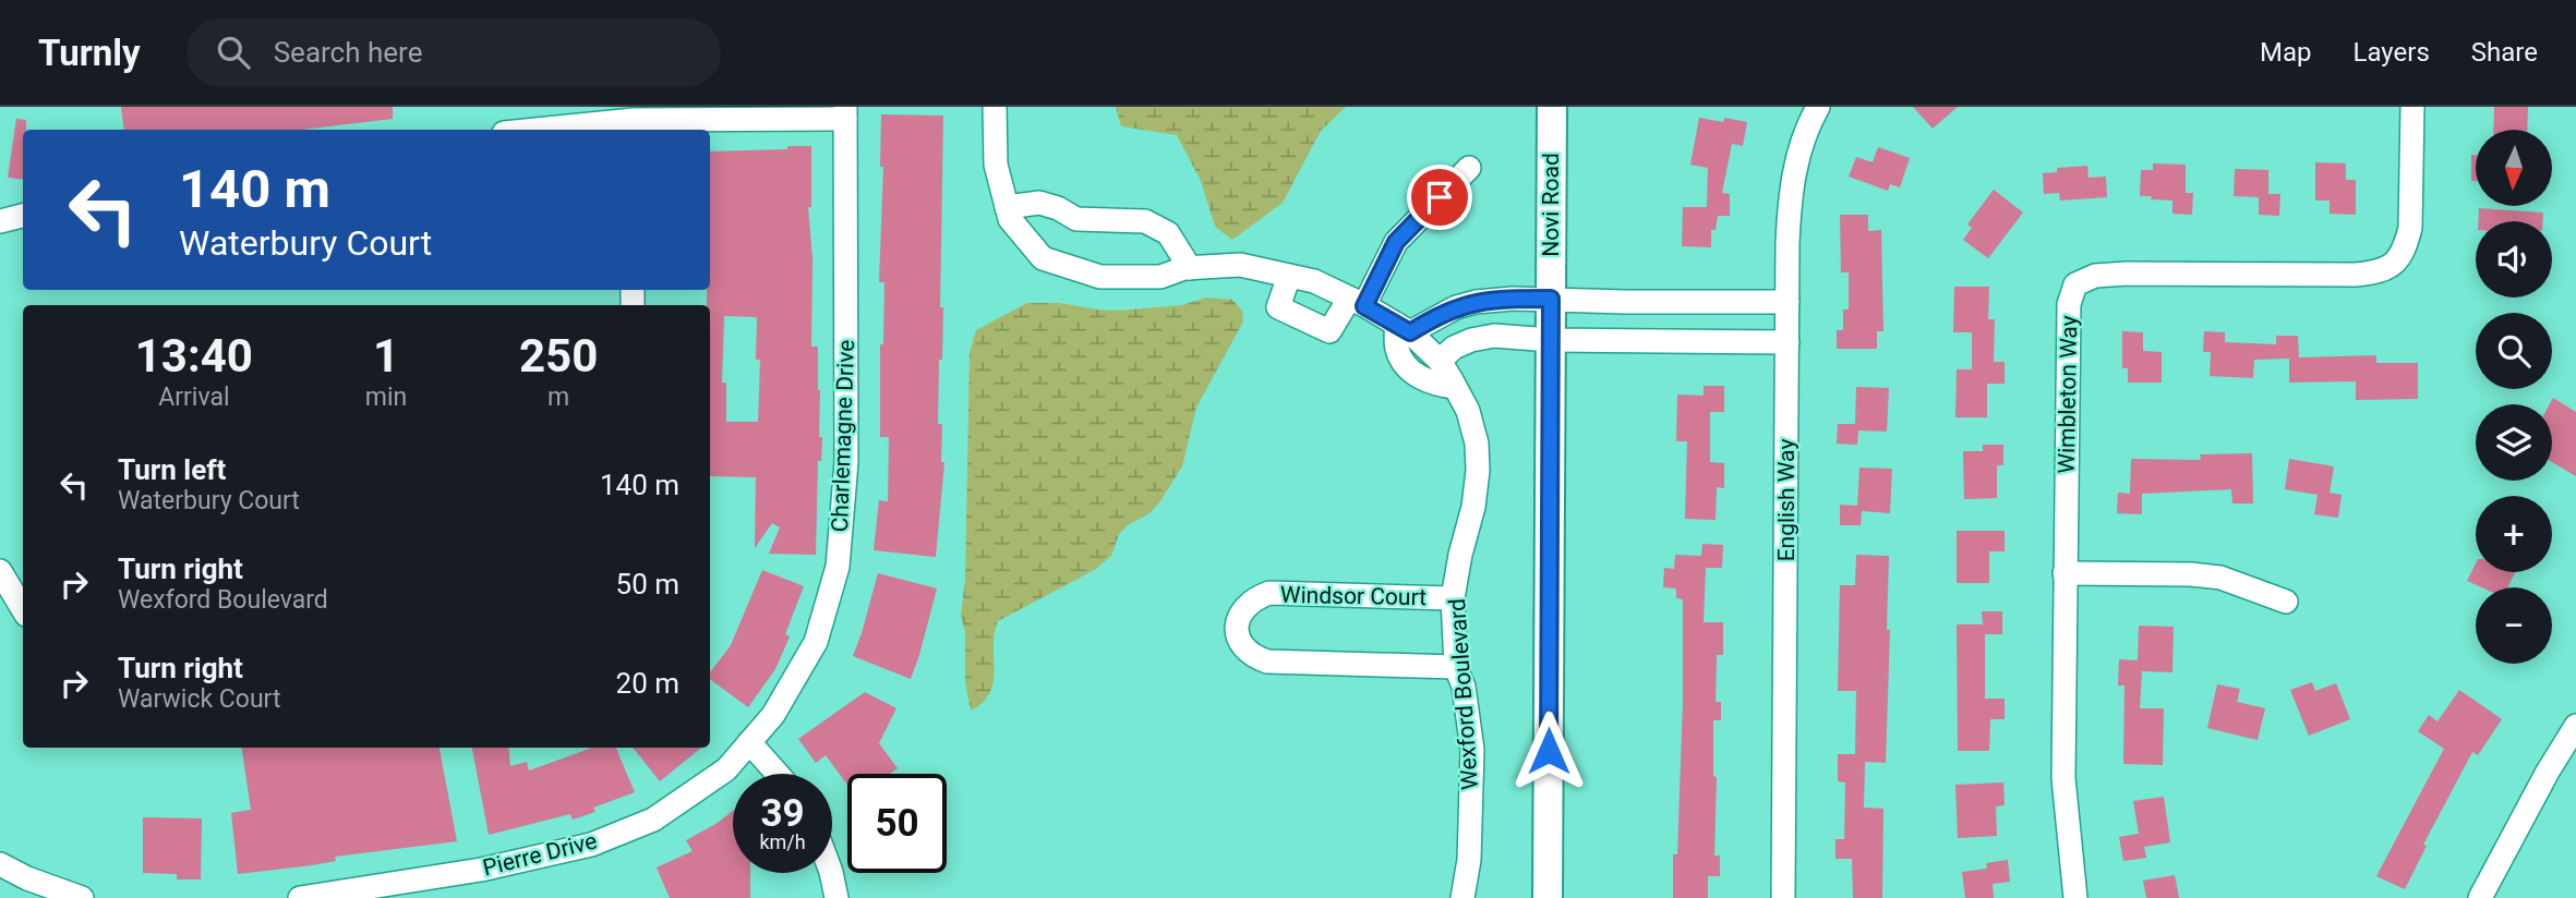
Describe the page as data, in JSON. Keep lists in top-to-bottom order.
{
  "streets": {
    "main road": ["Novi Road"],
    "street": [
      "Wimbleton Way",
      "Charlemagne Drive",
      "English Way",
      "Windsor Court",
      "Wexford Boulevard",
      "Pierre Drive"
    ]
  },
  "crossings": [
    ["Charlemagne Drive", "Pierre Drive"],
    ["Windsor Court", "Wexford Boulevard"]
  ],
  "north": "bottom",
  "page": {
    "header": "Turnly",
    "search": "Search here",
    "nav": ["Map", "Layers", "Share"],
    "map_buttons": ["+", "−"],
    "turn": ["140 m", "Waterbury Court"],
    "eta": [
      "13:40",
      "Arrival",
      "1",
      "min",
      "250",
      "m"
    ],
    "list": [
      {
        "name": "Turn left",
        "note": "Waterbury Court",
        "value": "140 m"
      },
      {
        "name": "Turn right",
        "note": "Wexford Boulevard",
        "value": "50 m"
      },
      {
        "name": "Turn right",
        "note": "Warwick Court",
        "value": "20 m"
      }
    ],
    "speed": "39 km/h",
    "limit": "50"
  }
}
